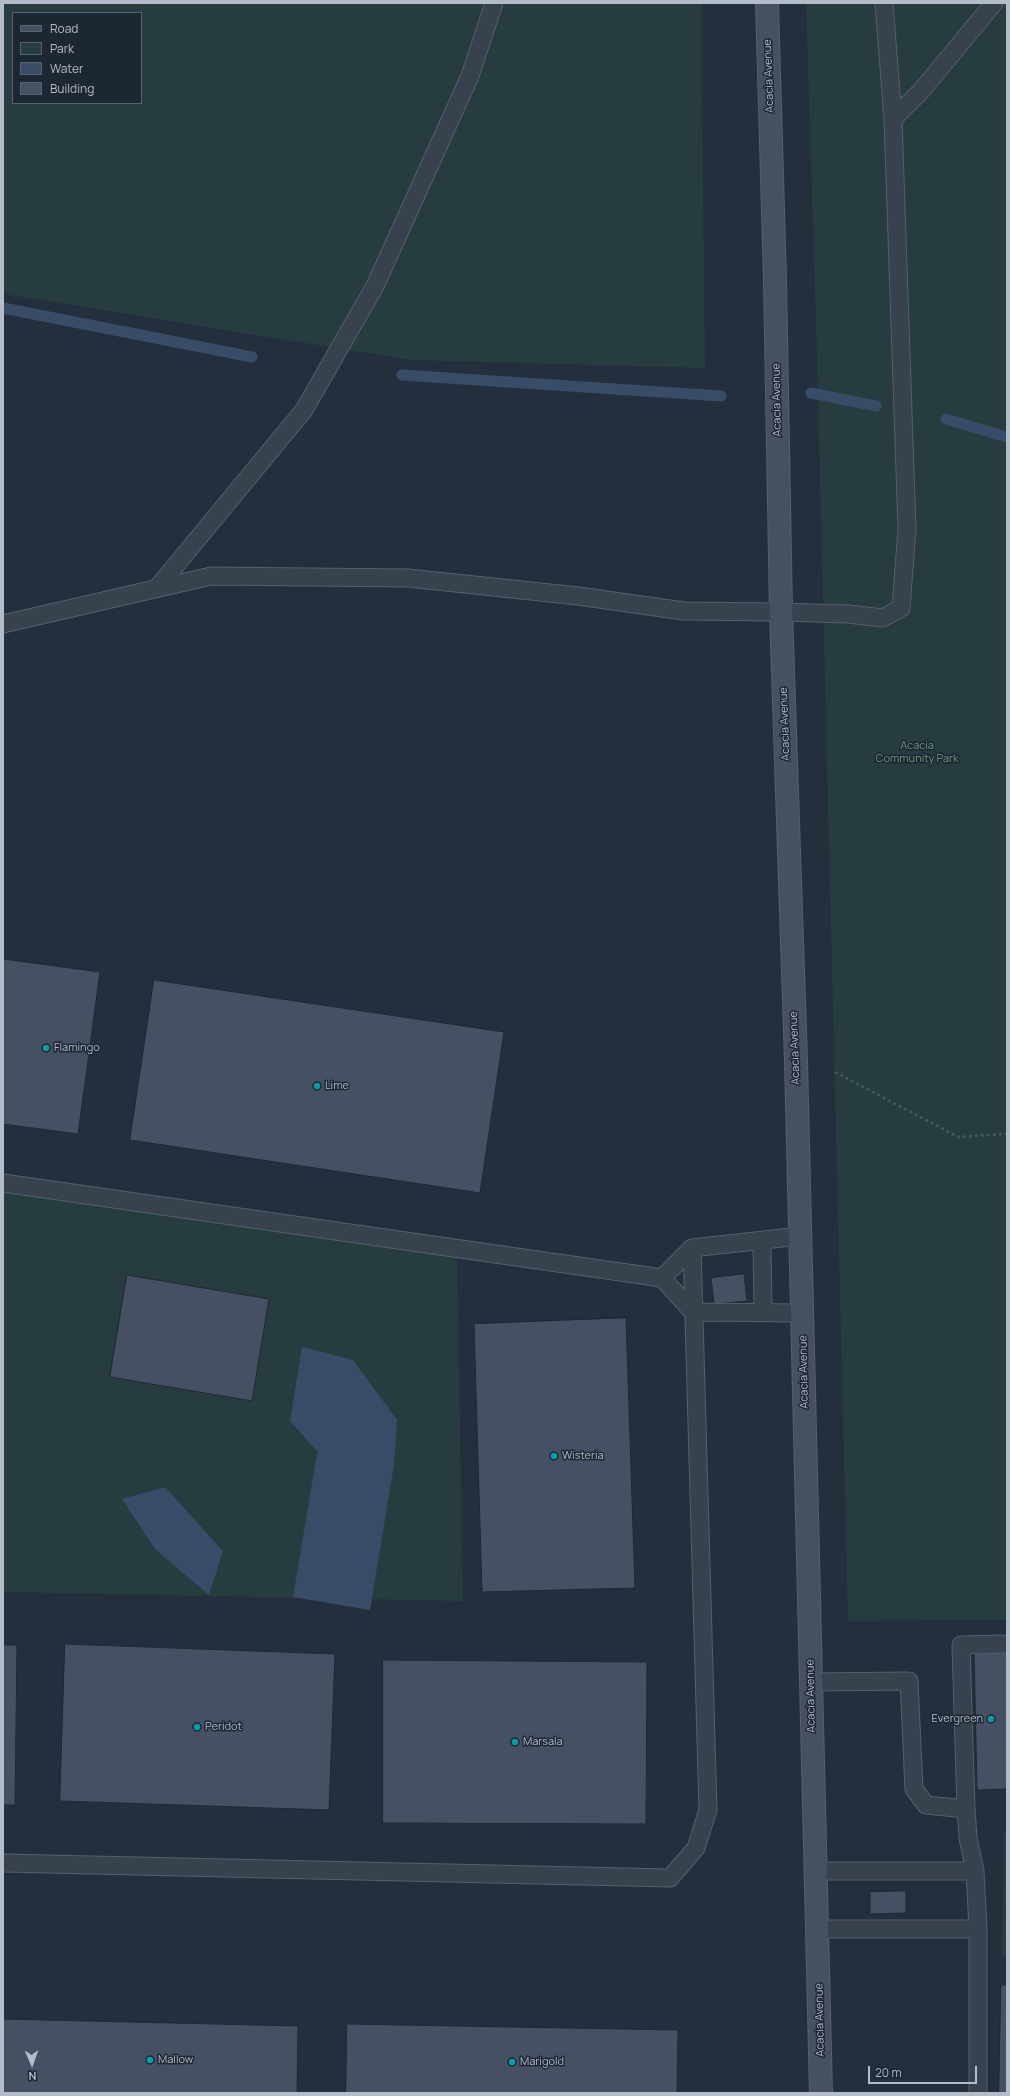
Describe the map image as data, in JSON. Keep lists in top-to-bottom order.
{
  "streets": {
    "street": ["Acacia Avenue"]
  },
  "parks": ["Acacia Community Park"],
  "places": [
    "Flamingo",
    "Lime",
    "Wisteria",
    "Evergreen",
    "Peridot",
    "Marsala",
    "Mallow",
    "Marigold"
  ],
  "legend": [
    "Road",
    "Park",
    "Water",
    "Building"
  ],
  "scale_bar": "20 m",
  "north": "bottom"
}
